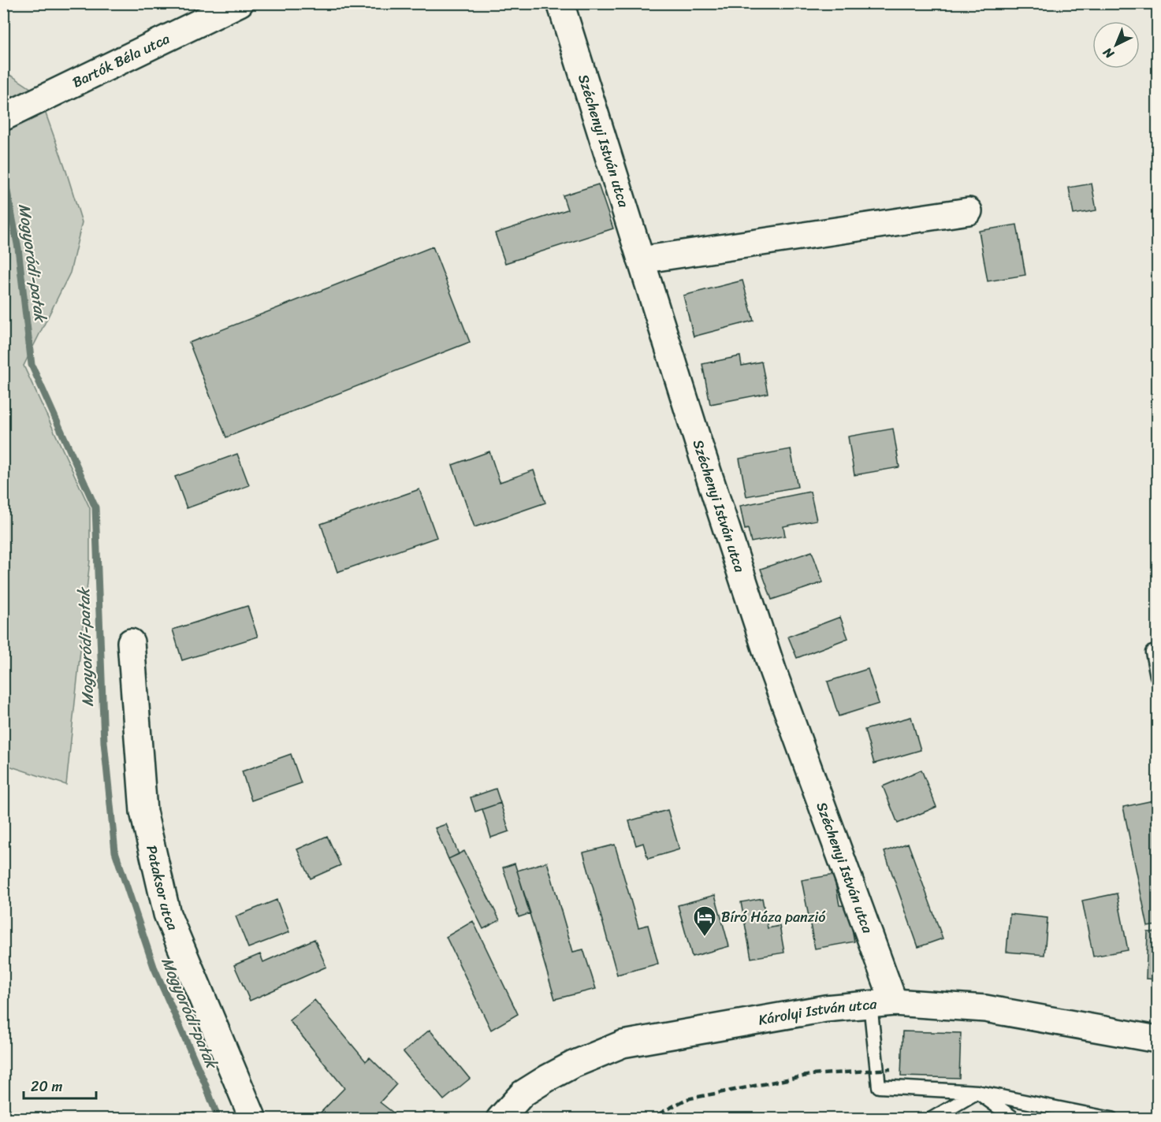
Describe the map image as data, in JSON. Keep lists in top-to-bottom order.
{
  "streets": {
    "street": [
      "Bartók Béla utca",
      "Széchenyi István utca",
      "Pataksor utca",
      "Károlyi István utca"
    ]
  },
  "crossings": [
    ["Széchenyi István utca", "Károlyi István utca"]
  ],
  "water": ["Mogyoródi-patak"],
  "places": {
    "hotel": ["Bíró Háza panzió"]
  },
  "scale_bar": "20 m",
  "north": "bottom left"
}
